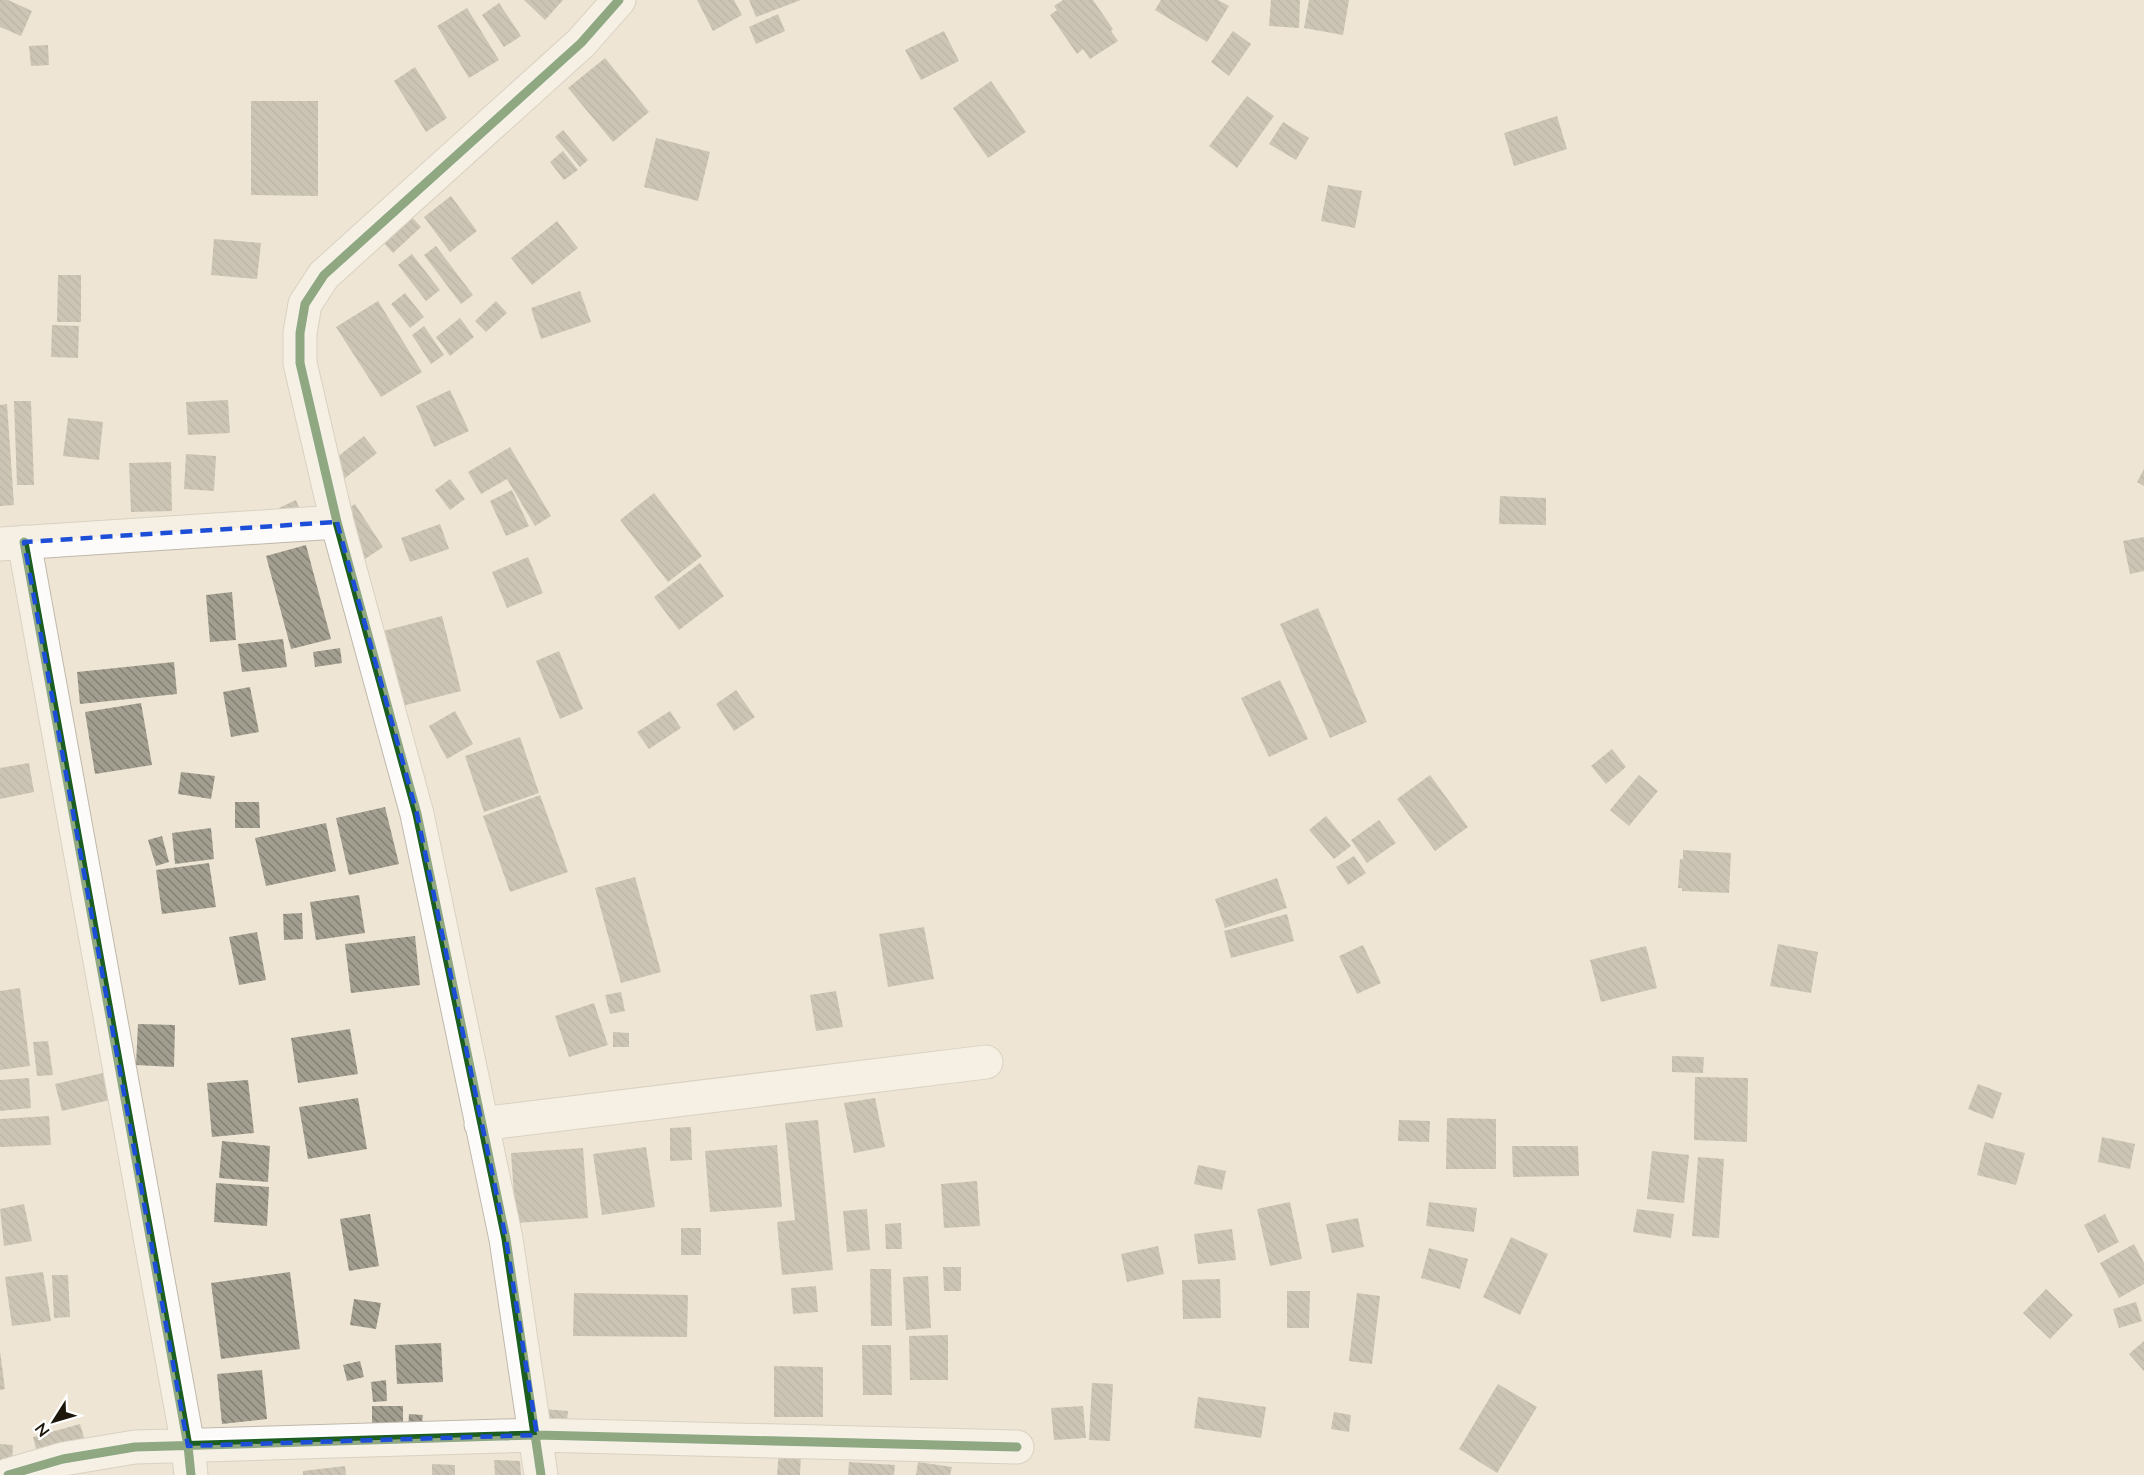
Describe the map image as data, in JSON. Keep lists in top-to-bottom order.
{
  "north": "bottom left"
}
